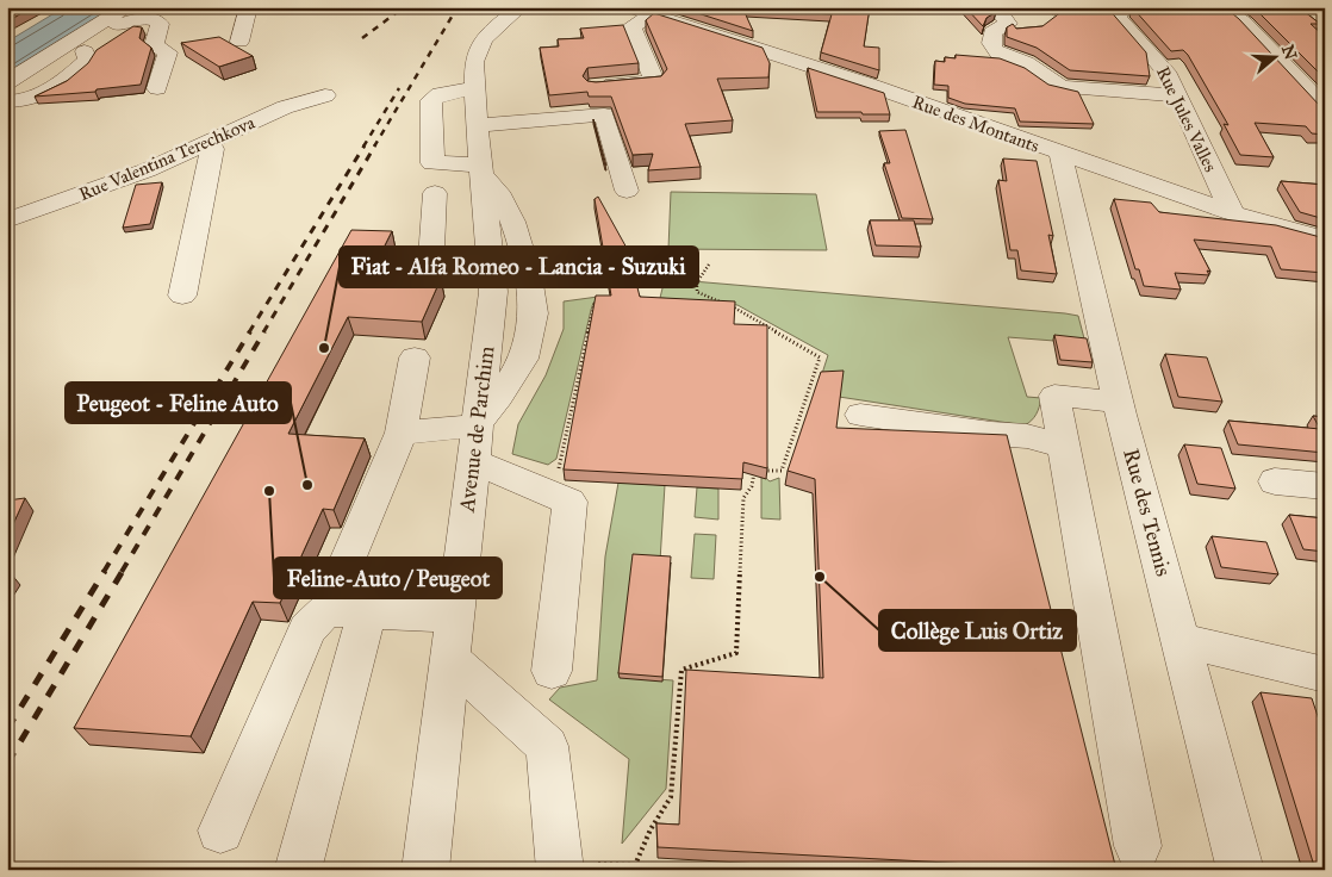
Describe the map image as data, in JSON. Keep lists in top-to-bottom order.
{
  "streets": {
    "street": [
      "Rue Jules Valles",
      "Rue des Montants",
      "Rue Valentina Terechkova",
      "Avenue de Parchim",
      "Rue des Tennis"
    ]
  },
  "crossings": [
    ["Rue Jules Valles", "Rue des Montants"],
    ["Rue des Montants", "Rue des Tennis"]
  ],
  "places": [
    "Fiat - Alfa Romeo - Lancia - Suzuki",
    "Peugeot - Feline Auto",
    "Feline-Auto / Peugeot",
    "Collège Luis Ortiz"
  ],
  "north": "right"
}
